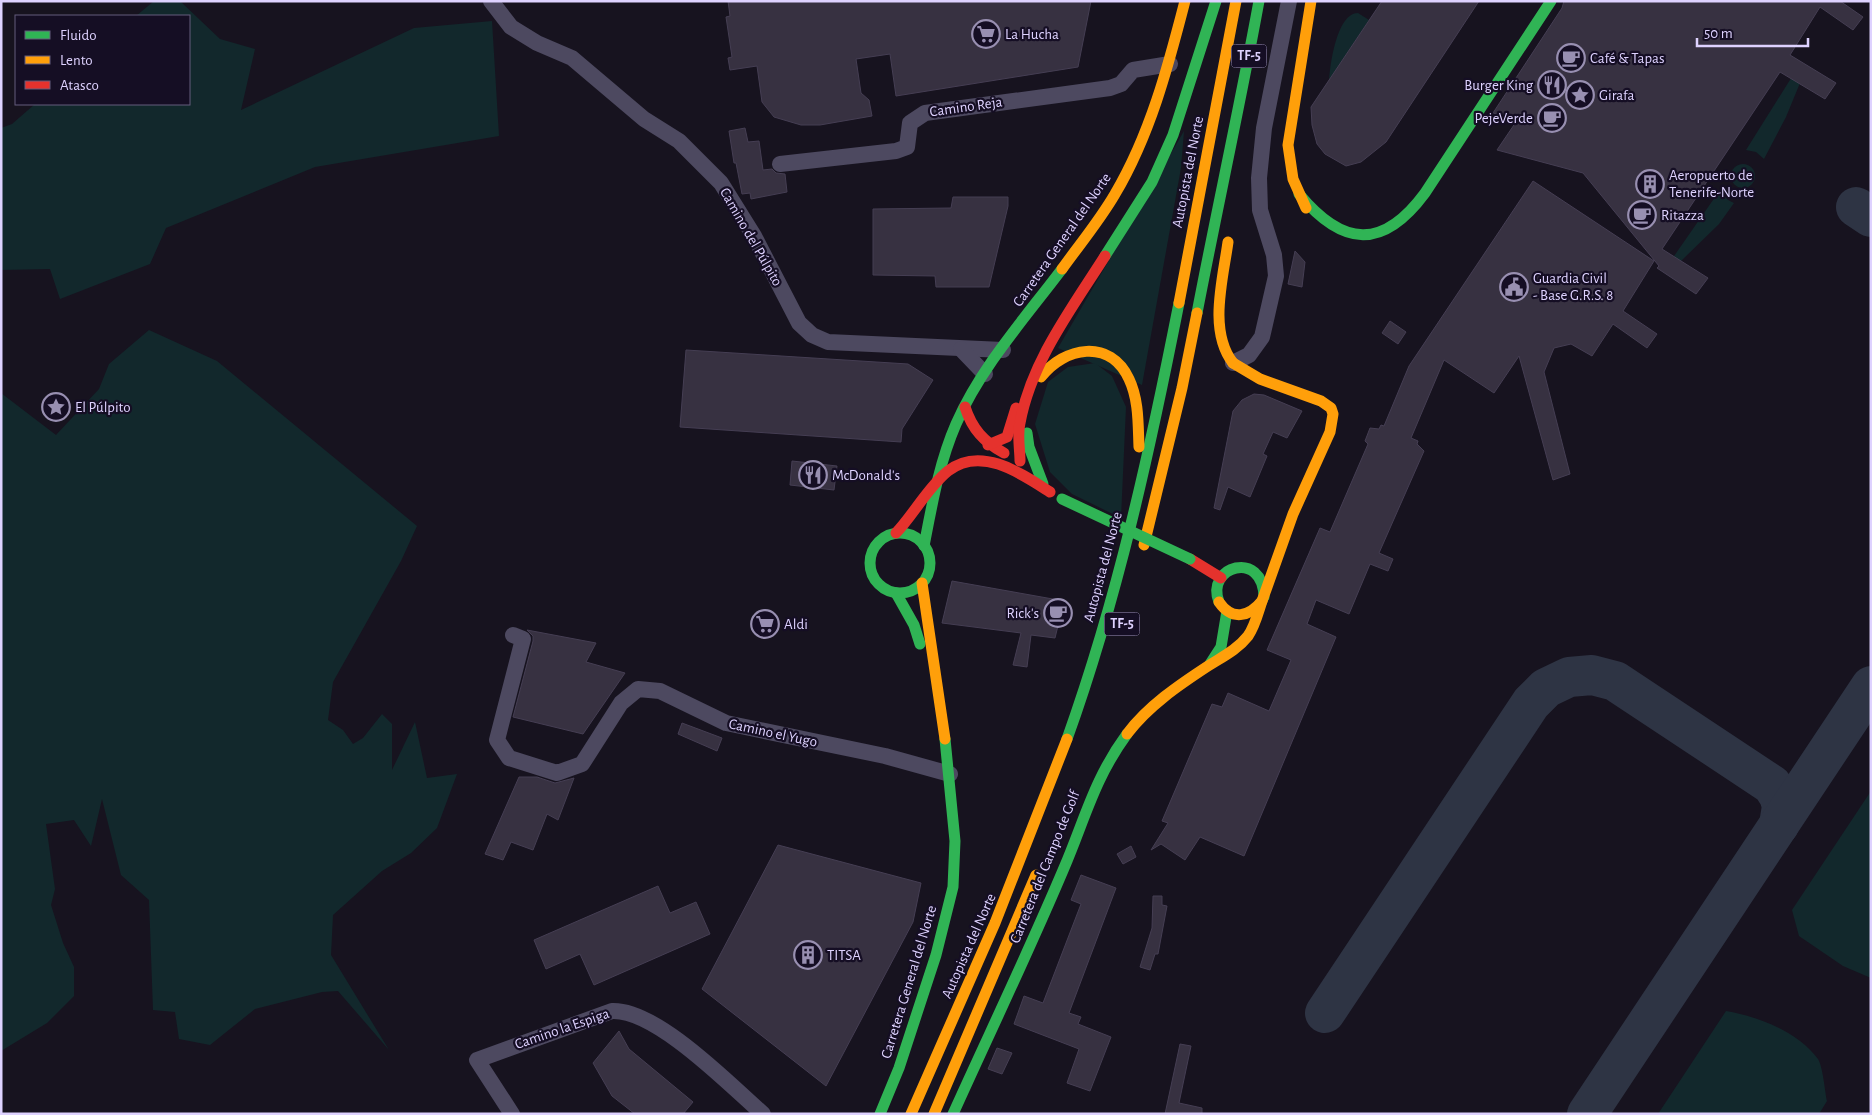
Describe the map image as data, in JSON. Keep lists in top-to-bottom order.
{
  "streets": {
    "main road": [
      "TF-5",
      "Autopista del Norte",
      "Carretera General del Norte",
      "Carretera del Campo de Golf"
    ],
    "street": [
      "Camino Reja",
      "Camino del Púlpito",
      "Camino el Yugo",
      "Camino la Espiga"
    ]
  },
  "crossings": [
    ["Camino Reja", "Carretera General del Norte"],
    ["Camino del Púlpito", "Carretera General del Norte"],
    ["Carretera General del Norte", "Camino el Yugo"]
  ],
  "places": {
    "supermarket": ["La Hucha", "Aldi"],
    "cafe": [
      "Café & Tapas",
      "PejeVerde",
      "Ritazza",
      "Rick's"
    ],
    "restaurant": ["Burger King", "McDonald's"],
    "place": ["Girafa", "El Púlpito"],
    "building": ["Aeropuerto de Tenerife-Norte", "TITSA"],
    "public building": ["Guardia Civil - Base G.R.S. 8"]
  },
  "legend": ["Fluido", "Lento", "Atasco"],
  "scale_bar": "50 m"
}
